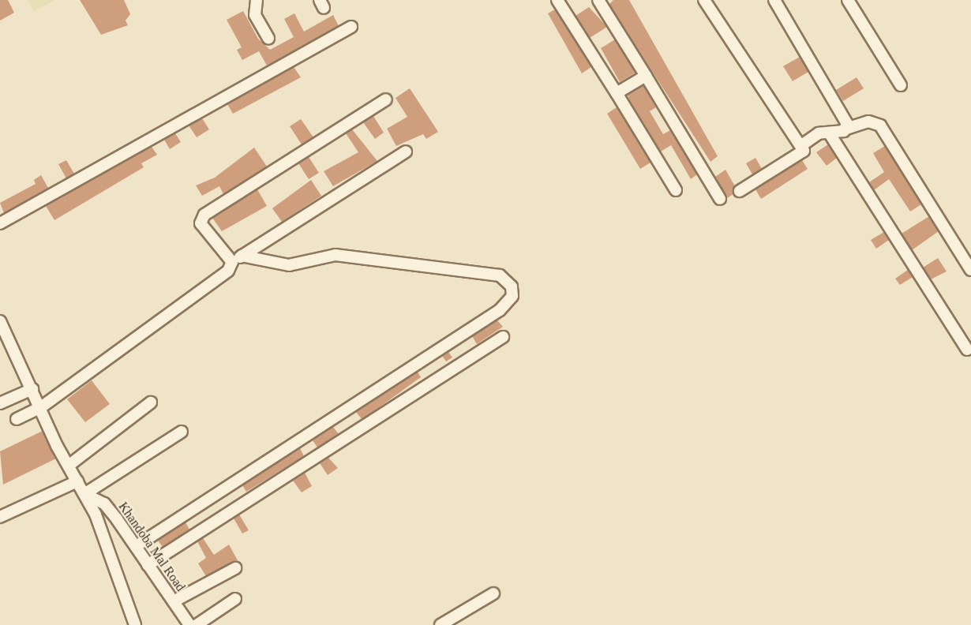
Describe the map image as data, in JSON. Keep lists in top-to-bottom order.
{
  "streets": {
    "street": ["Khandoba Mal Road"]
  }
}
